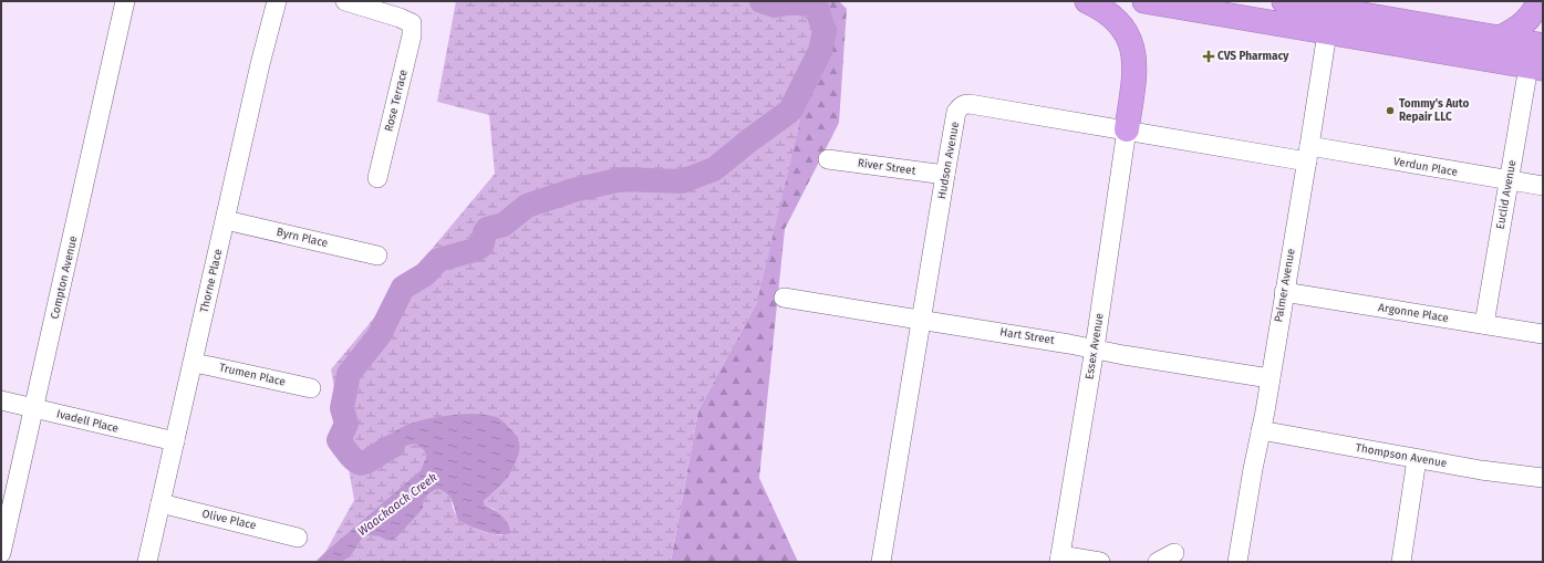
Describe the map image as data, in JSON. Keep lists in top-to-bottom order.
{
  "streets": {
    "street": [
      "Rose Terrace",
      "Hudson Avenue",
      "River Street",
      "Verdun Place",
      "Euclid Avenue",
      "Byrn Place",
      "Compton Avenue",
      "Thorne Place",
      "Palmer Avenue",
      "Argonne Place",
      "Hart Street",
      "Essex Avenue",
      "Trumen Place",
      "Ivadell Place",
      "Thompson Avenue",
      "Olive Place"
    ]
  },
  "crossings": [
    ["Hudson Avenue", "River Street"],
    ["Hudson Avenue", "Verdun Place"],
    ["Hudson Avenue", "Palmer Avenue"],
    ["Hudson Avenue", "Hart Street"],
    ["Hudson Avenue", "Essex Avenue"],
    ["Verdun Place", "Euclid Avenue"],
    ["Verdun Place", "Palmer Avenue"],
    ["Euclid Avenue", "Argonne Place"],
    ["Byrn Place", "Thorne Place"],
    ["Compton Avenue", "Ivadell Place"],
    ["Thorne Place", "Trumen Place"],
    ["Thorne Place", "Ivadell Place"],
    ["Thorne Place", "Olive Place"],
    ["Palmer Avenue", "Argonne Place"],
    ["Palmer Avenue", "Hart Street"],
    ["Palmer Avenue", "Thompson Avenue"],
    ["Hart Street", "Essex Avenue"]
  ],
  "water": ["Waackaack Creek"],
  "places": {
    "health": ["CVS Pharmacy"],
    "other": ["Tommy's Auto Repair LLC"]
  }
}
